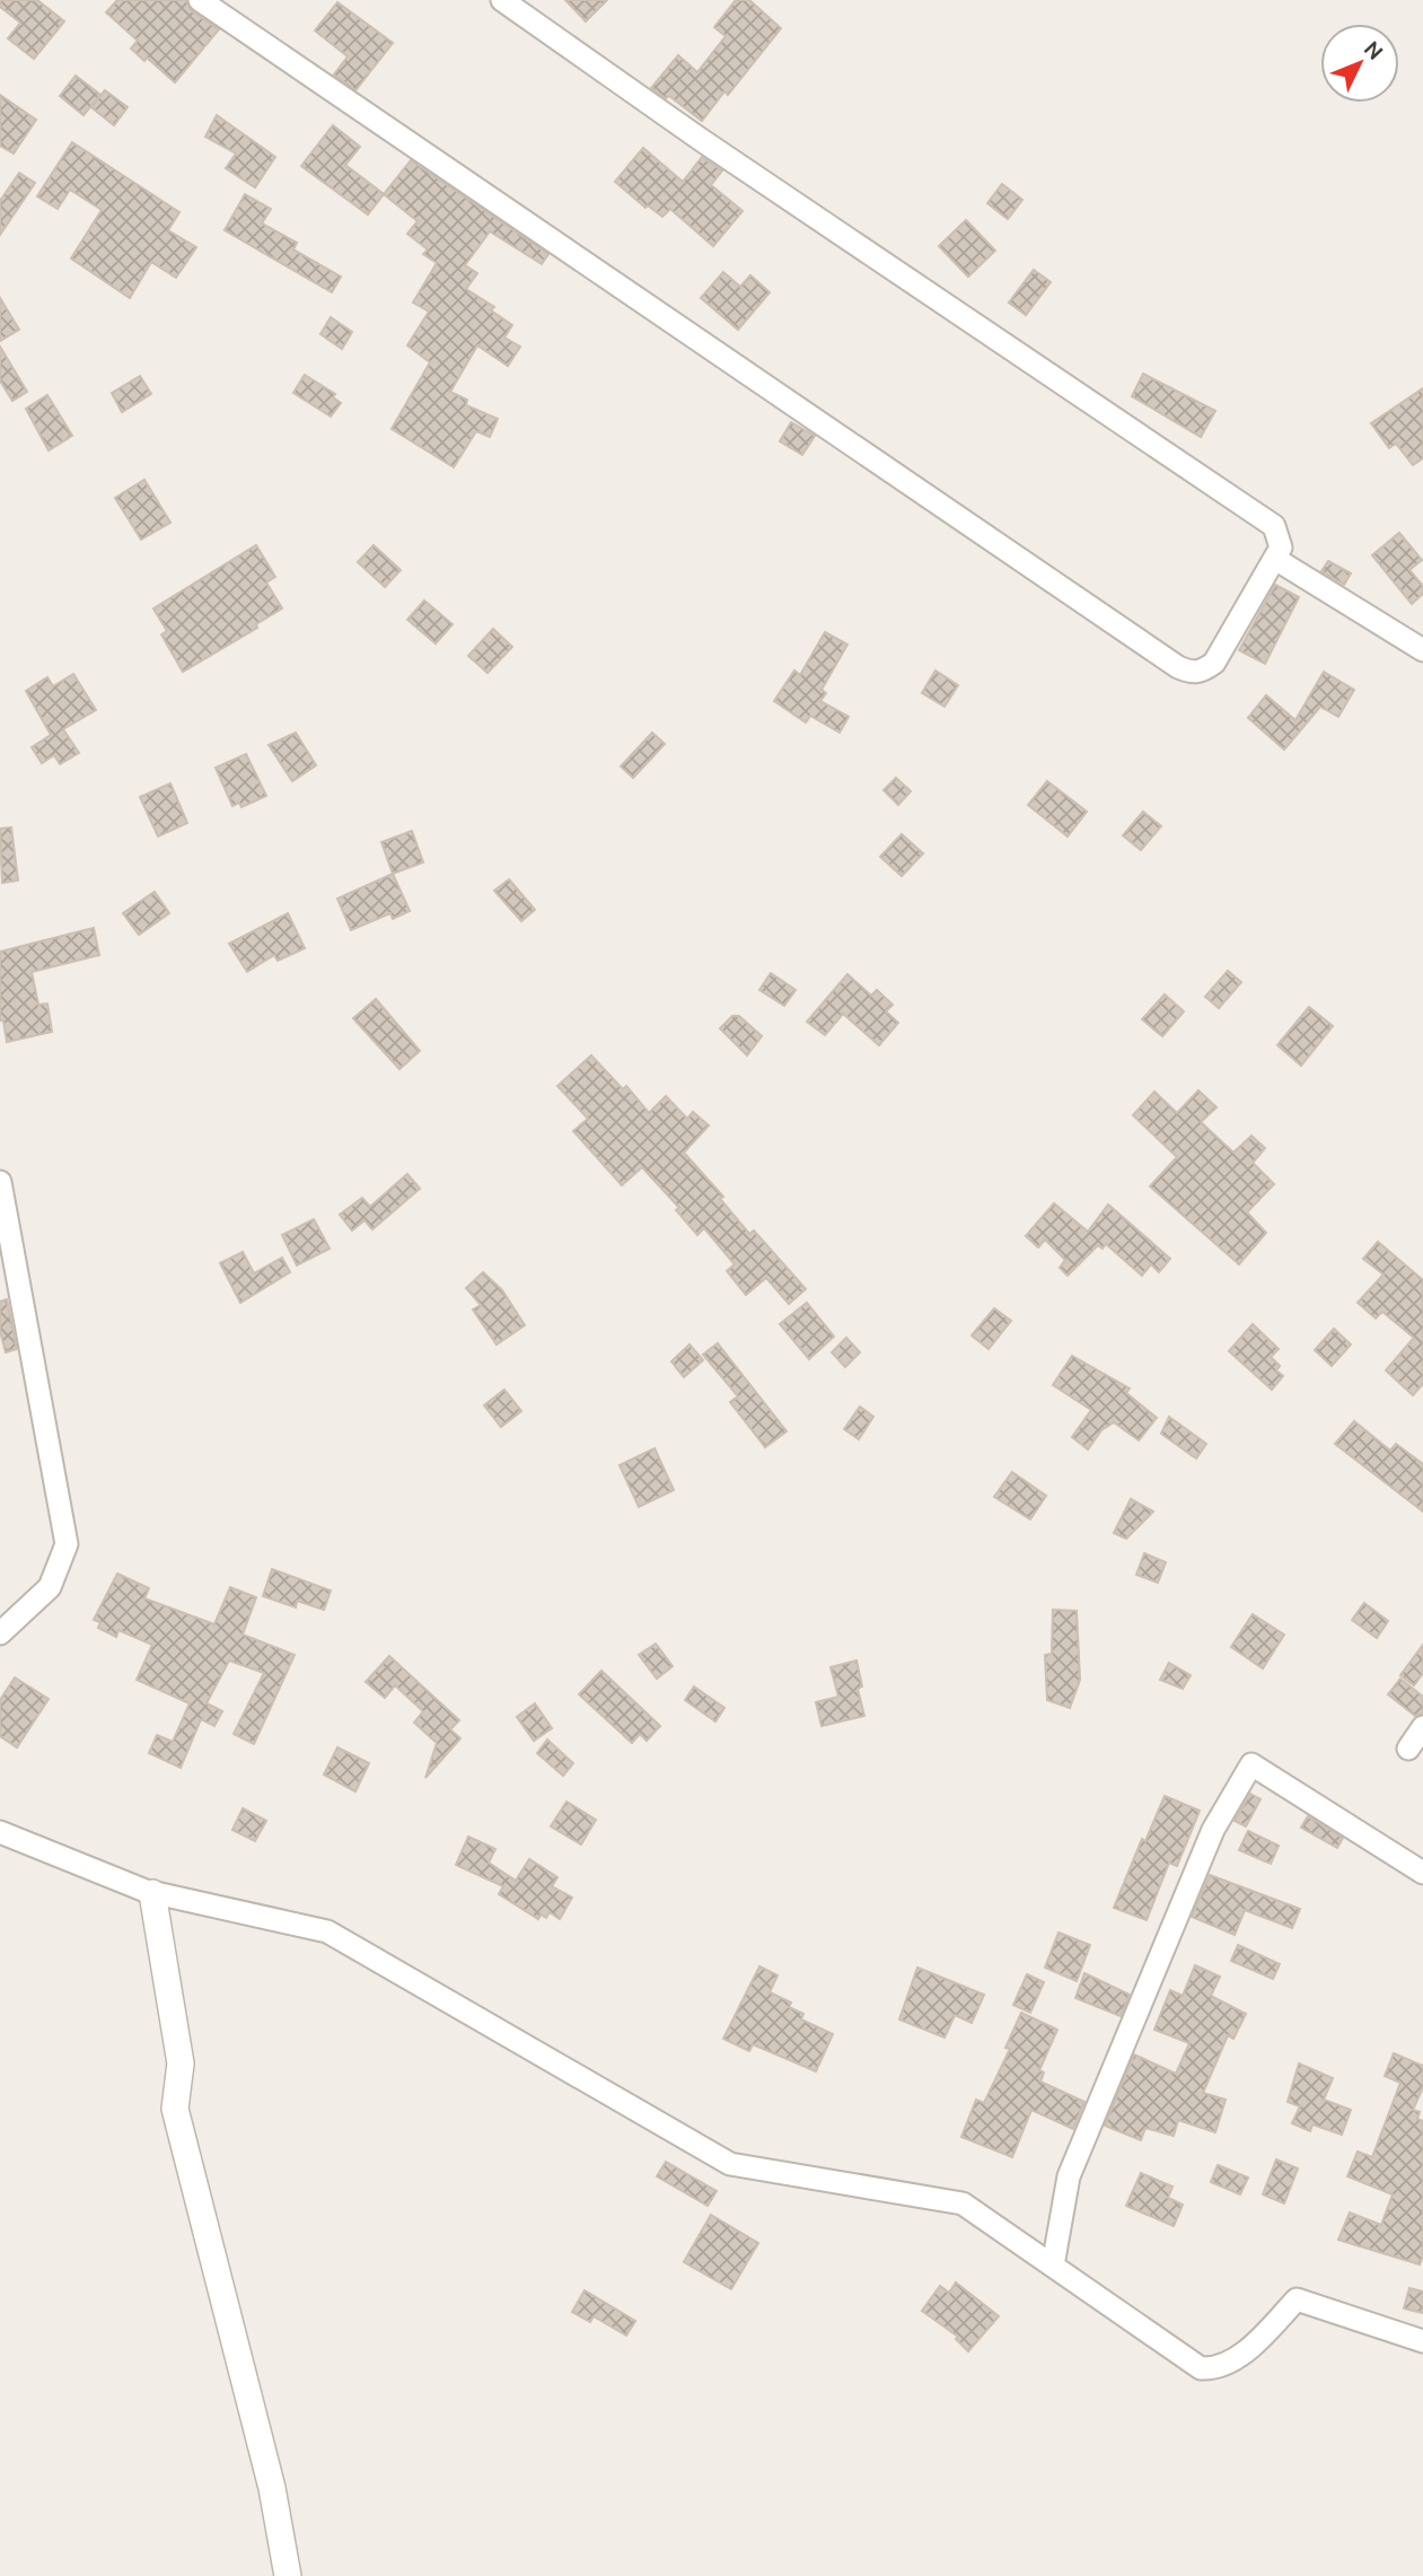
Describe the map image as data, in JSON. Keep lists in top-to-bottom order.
{
  "north": "top right"
}
